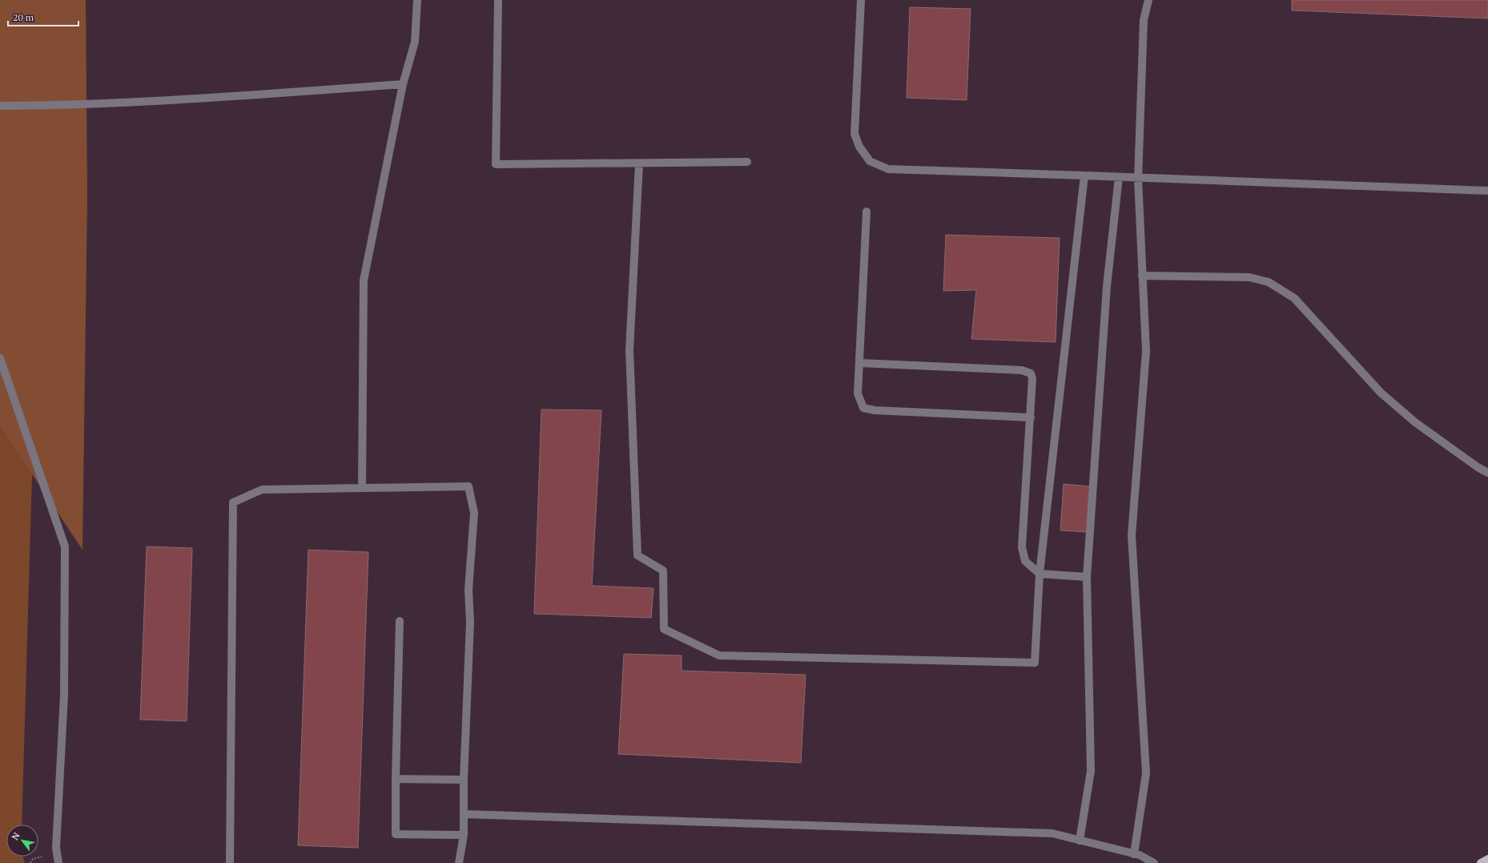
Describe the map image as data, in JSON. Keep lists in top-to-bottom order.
{
  "scale_bar": "20 m",
  "north": "top left"
}
